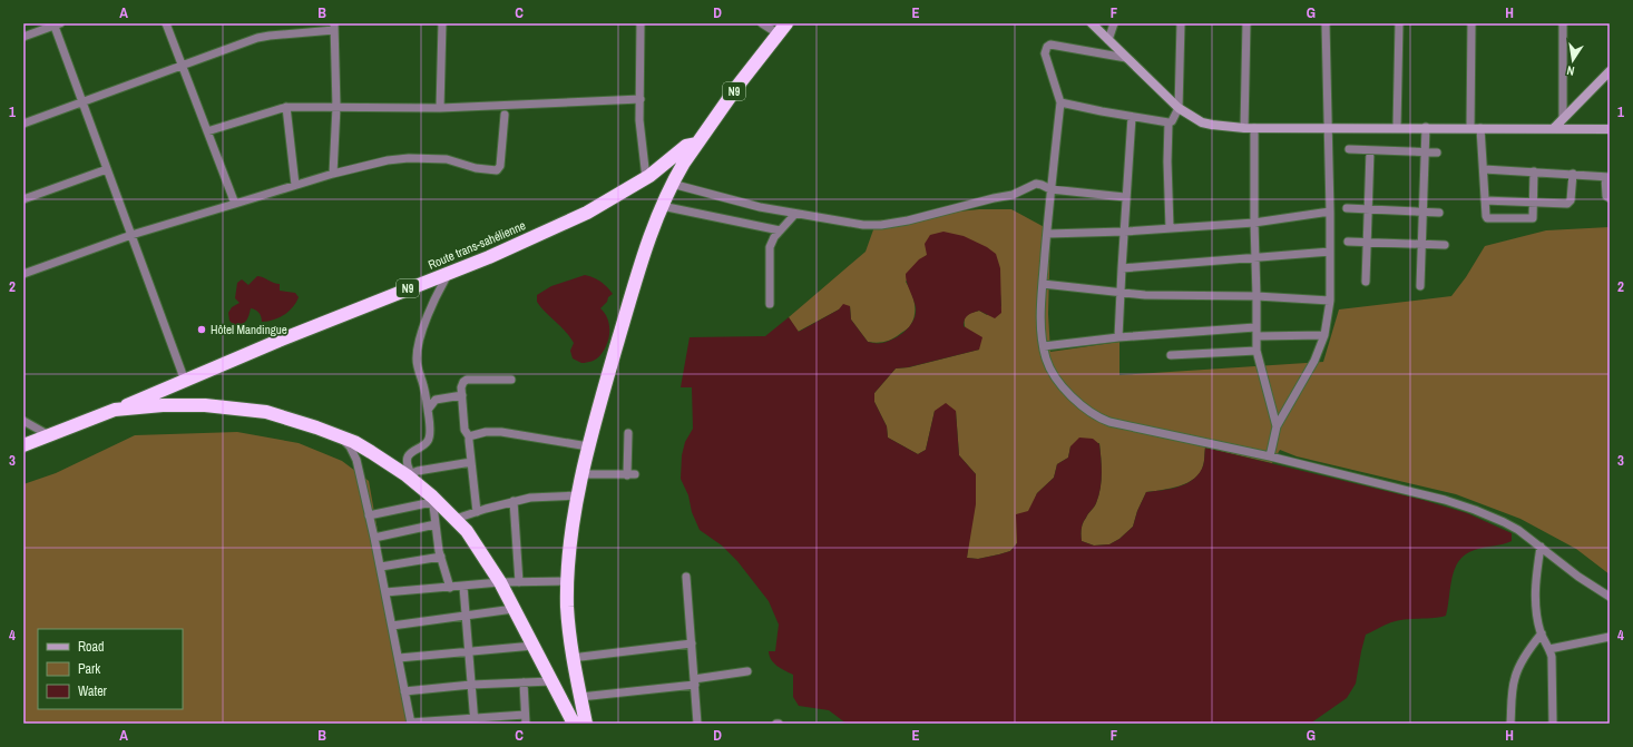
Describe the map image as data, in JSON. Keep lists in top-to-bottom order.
{
  "streets": {
    "highway": ["N9", "Route trans-sahélienne"]
  },
  "places": ["Hôtel Mandingue"],
  "legend": ["Road", "Park", "Water"],
  "north": "bottom",
  "grid": {
    "columns": [
      "A",
      "B",
      "C",
      "D",
      "E",
      "F",
      "G",
      "H"
    ],
    "rows": [
      "1",
      "2",
      "3",
      "4"
    ]
  }
}
